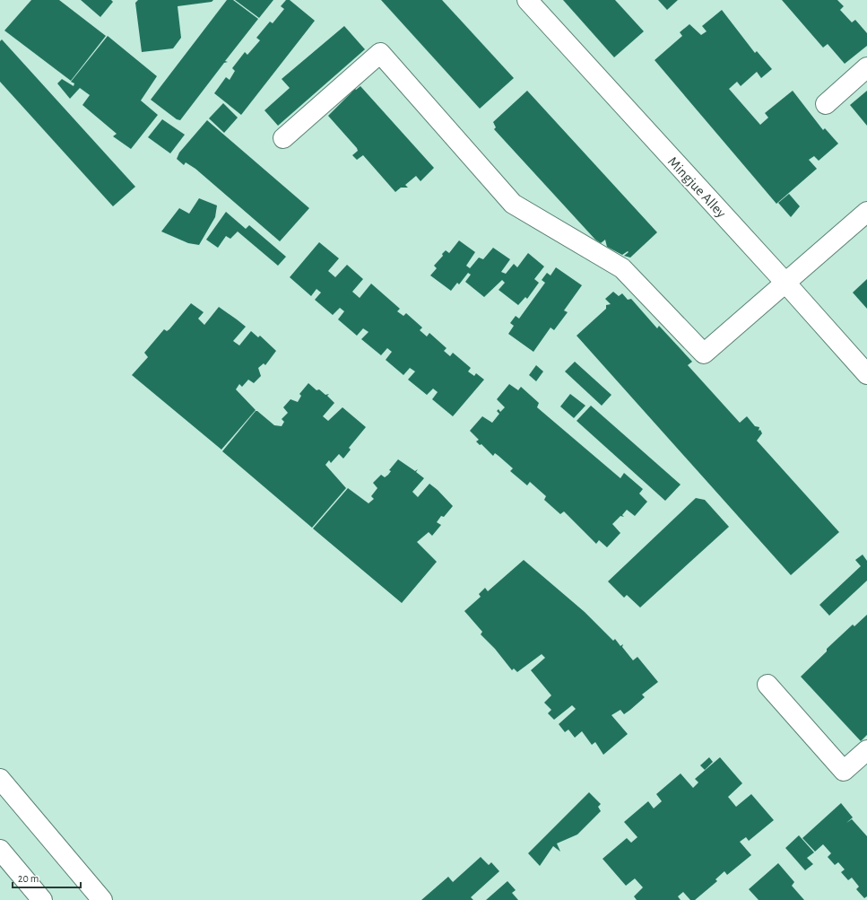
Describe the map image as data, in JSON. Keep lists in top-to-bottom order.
{
  "streets": {
    "street": ["Mingjue Alley"]
  },
  "scale_bar": "20 m"
}
